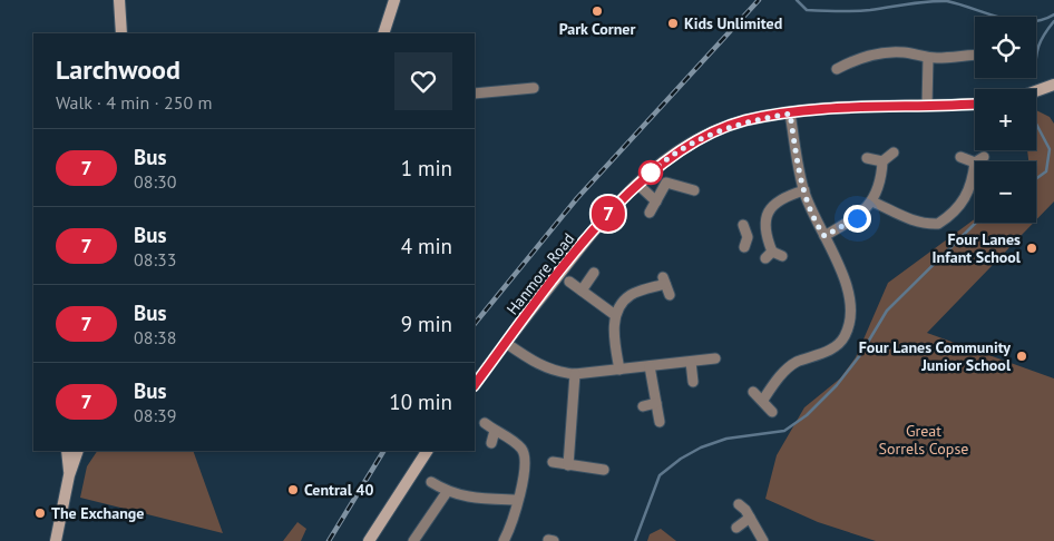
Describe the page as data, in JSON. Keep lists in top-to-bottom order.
{
  "streets": {
    "street": ["Hanmore Road"]
  },
  "parks": ["Great Sorrels Copse"],
  "places": [
    "Park Corner",
    "Kids Unlimited",
    "Four Lanes Infant School",
    "Four Lanes Community Junior School",
    "Central 40",
    "The Exchange"
  ],
  "lines": ["bus line 7"],
  "page": {
    "on_map": "7",
    "map_buttons": ["+", "−"],
    "heading": ["Larchwood", "Walk · 4 min · 250 m"],
    "list": [
      {
        "mark": "7",
        "name": "Bus",
        "note": "08:30",
        "value": "1 min"
      },
      {
        "mark": "7",
        "name": "Bus",
        "note": "08:33",
        "value": "4 min"
      },
      {
        "mark": "7",
        "name": "Bus",
        "note": "08:38",
        "value": "9 min"
      },
      {
        "mark": "7",
        "name": "Bus",
        "note": "08:39",
        "value": "10 min"
      }
    ]
  }
}
